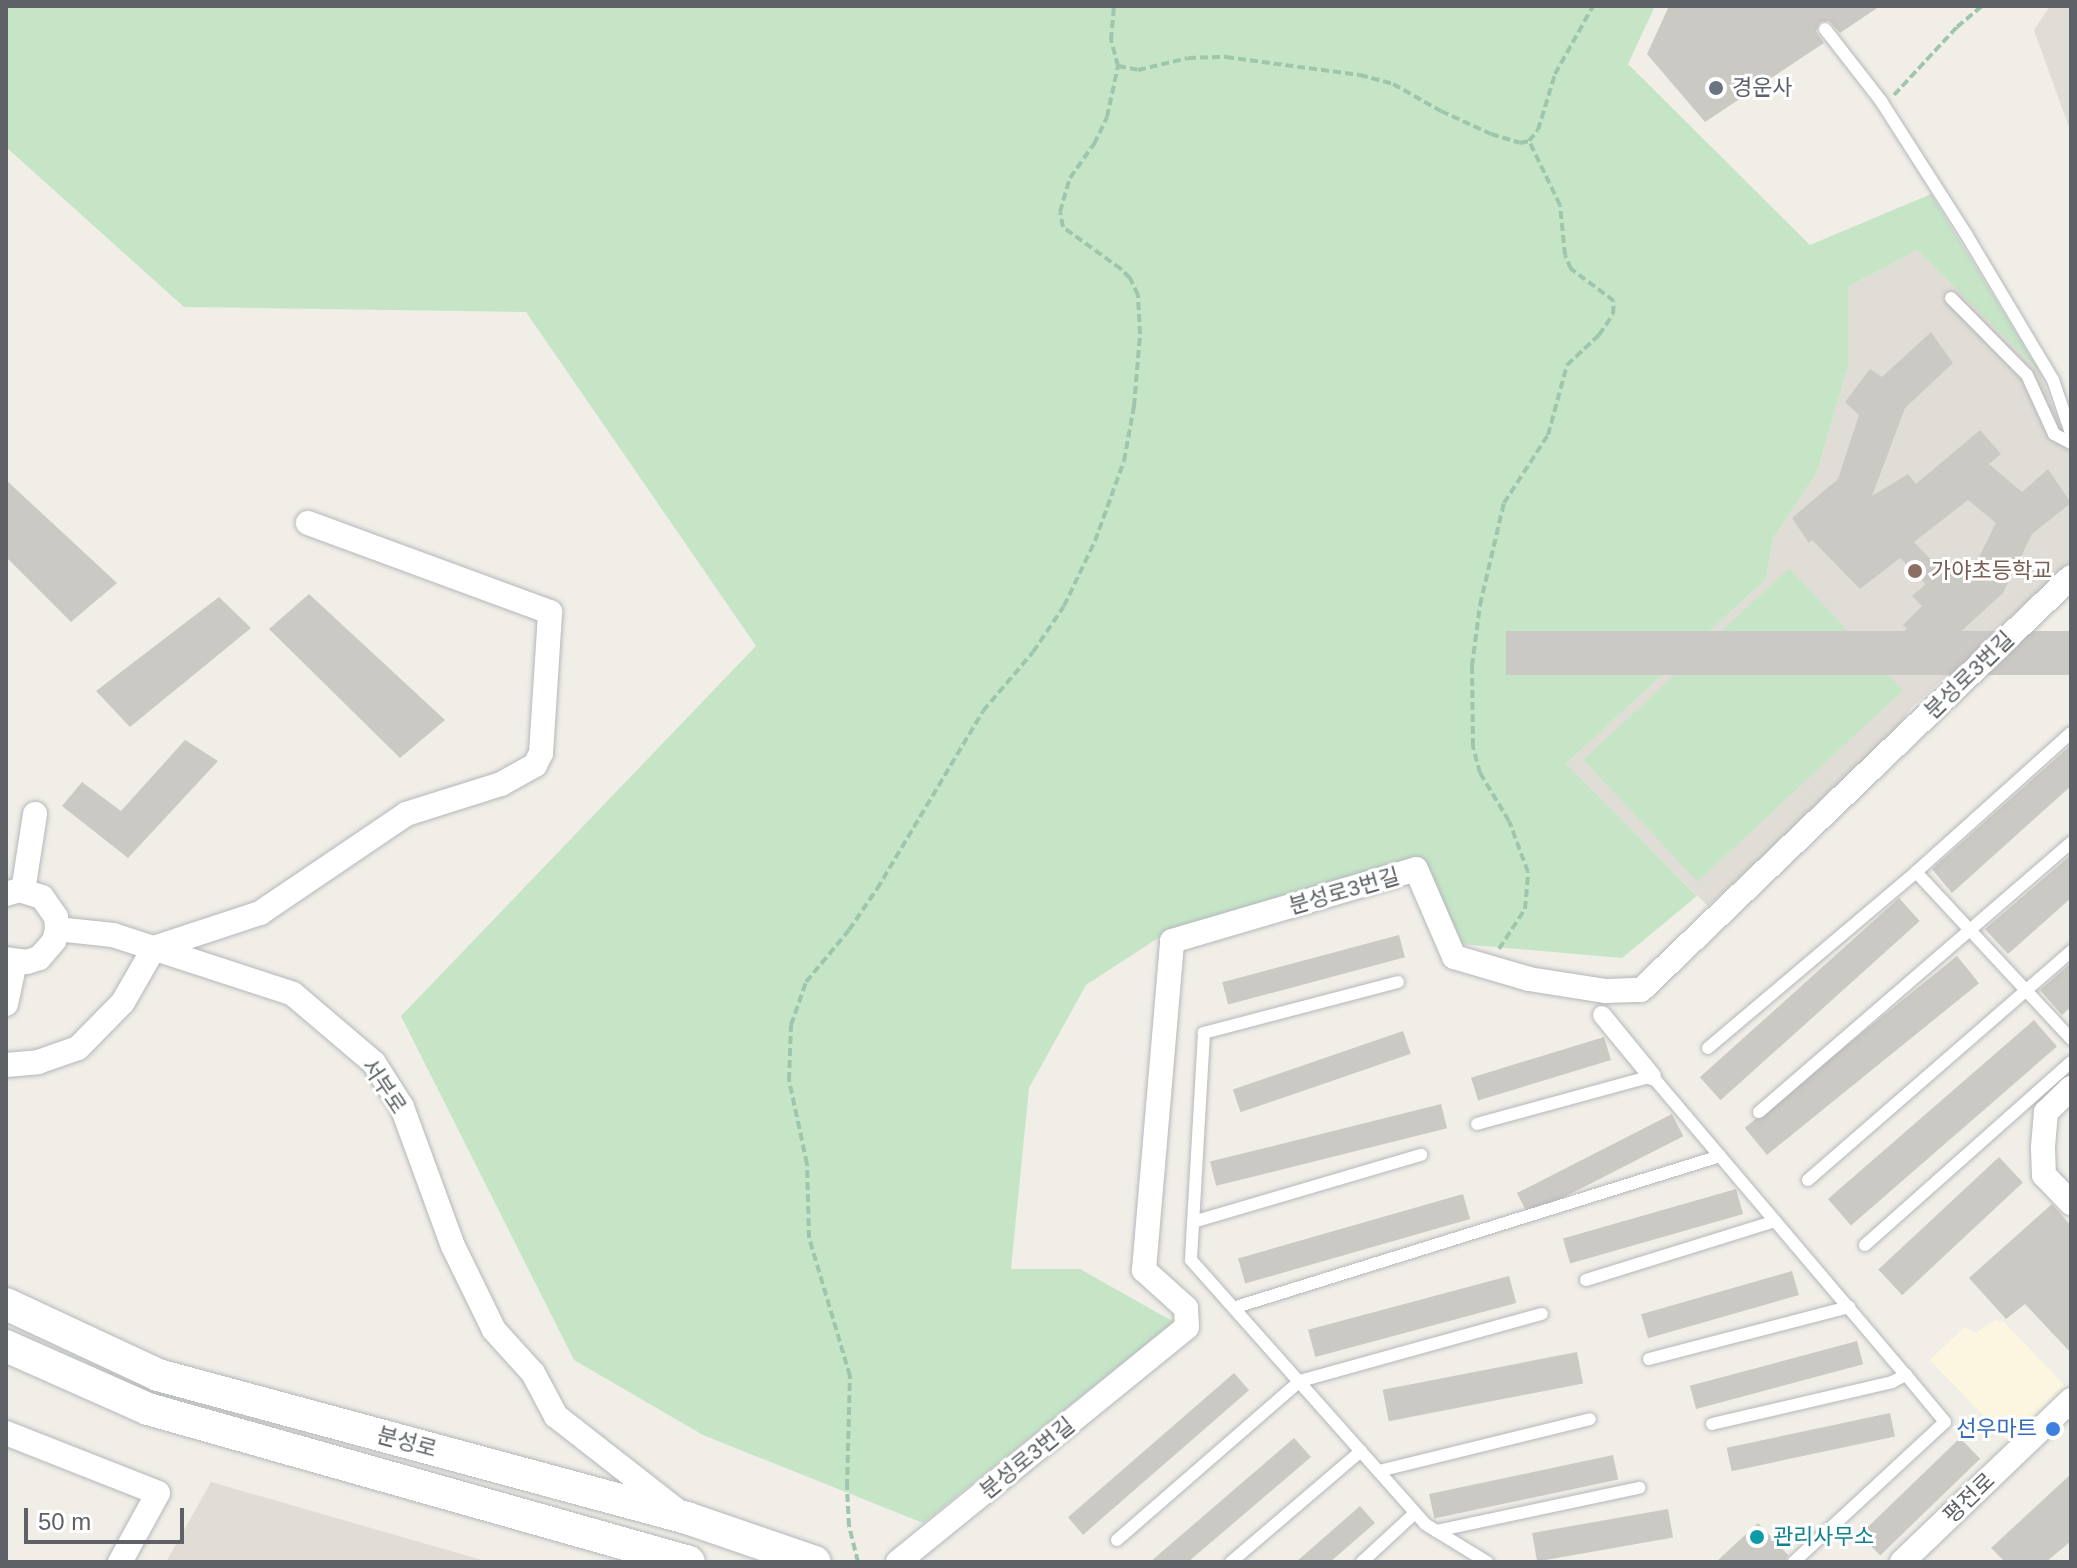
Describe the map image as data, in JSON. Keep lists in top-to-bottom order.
{
  "streets": {
    "main road": ["분성로"],
    "street": ["분성로3번길", "서부로", "평전로"]
  },
  "crossings": [
    ["서부로", "분성로"]
  ],
  "places": [
    "경운사",
    "가야초등학교",
    "선우마트",
    "관리사무소"
  ],
  "scale_bar": "50 m"
}
